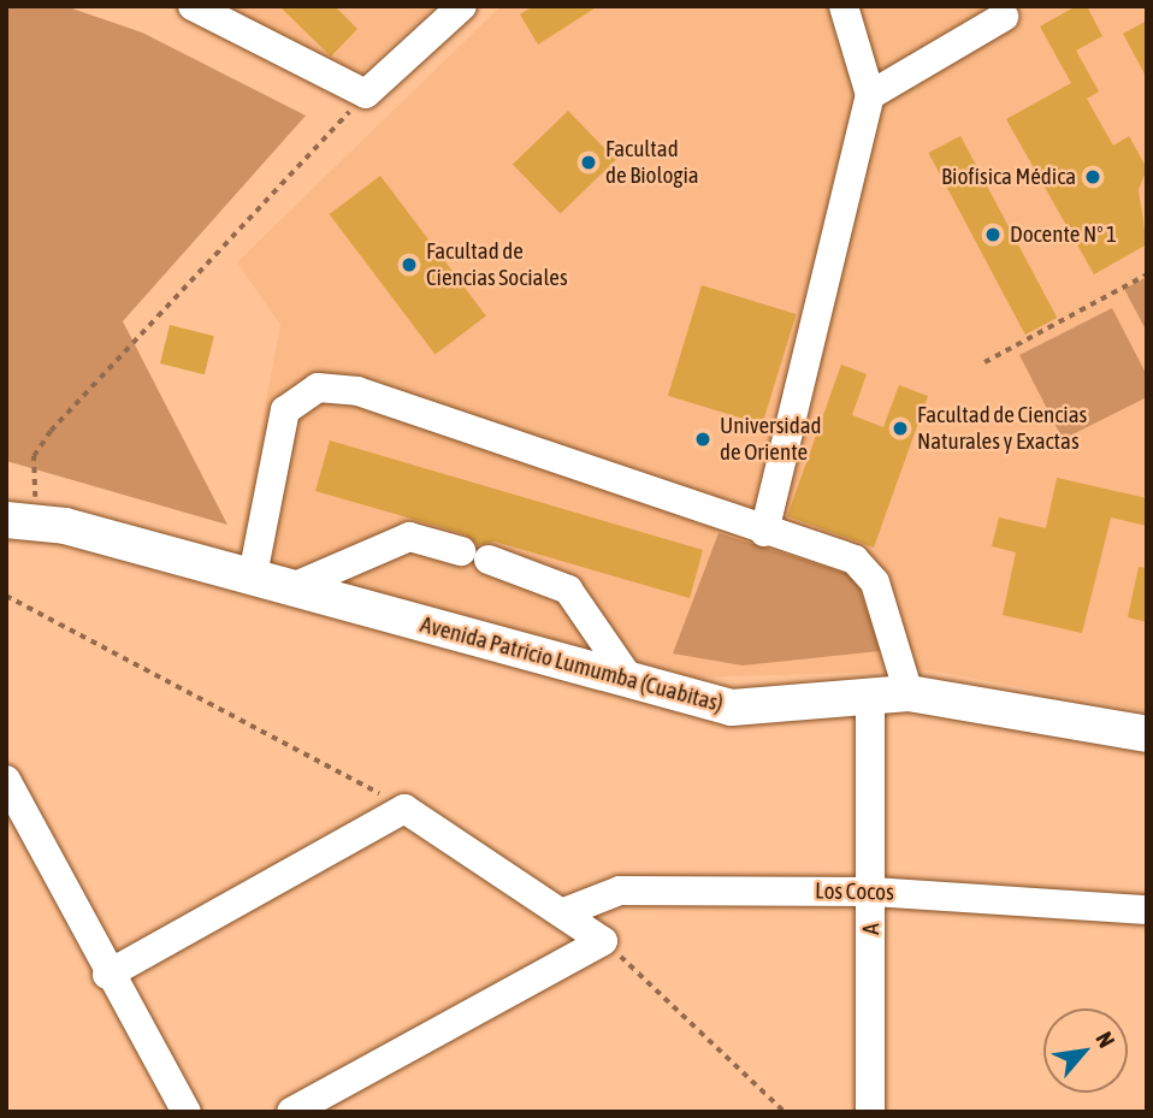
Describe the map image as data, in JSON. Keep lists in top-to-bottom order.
{
  "streets": {
    "main road": ["Avenida Patricio Lumumba (Cuabitas)"],
    "street": ["Los Cocos", "A"]
  },
  "crossings": [
    ["Avenida Patricio Lumumba (Cuabitas)", "A"],
    ["Los Cocos", "A"]
  ],
  "places": [
    "Facultad de Biologia",
    "Biofísica Médica",
    "Docente Nº 1",
    "Facultad de Ciencias Sociales",
    "Facultad de Ciencias Naturales y Exactas",
    "Universidad de Oriente"
  ],
  "north": "top right"
}
